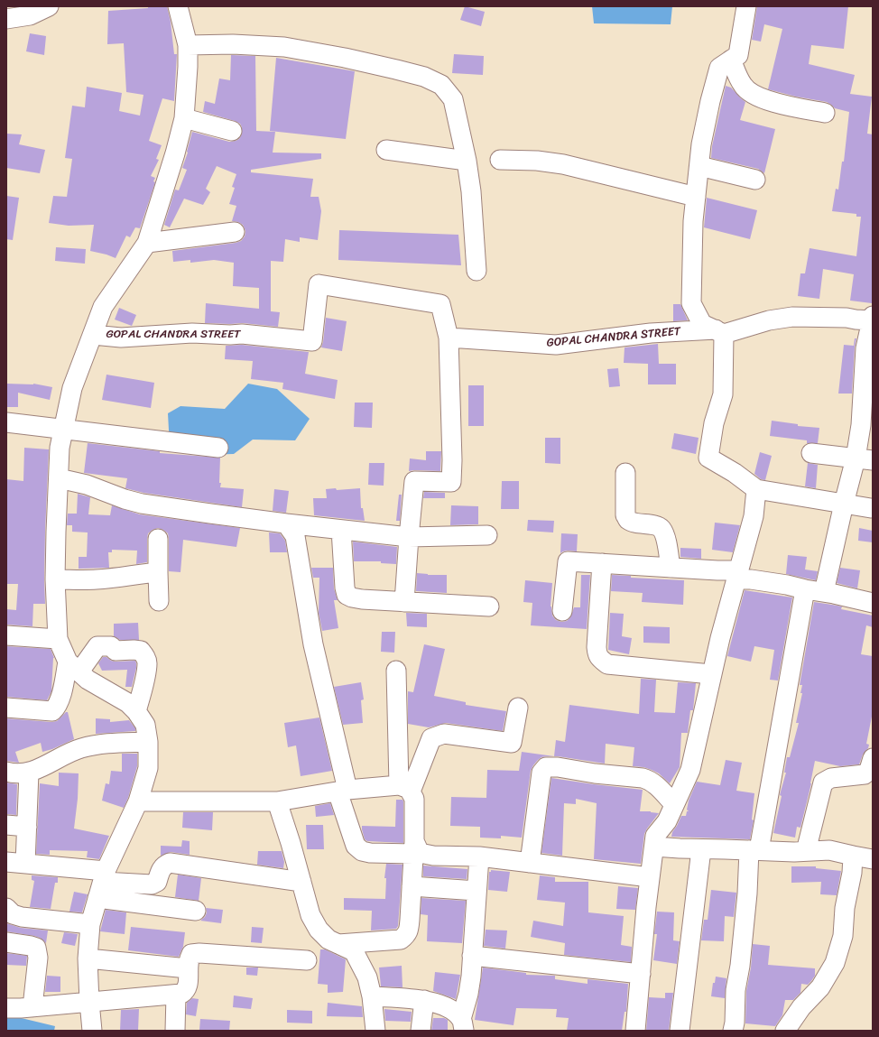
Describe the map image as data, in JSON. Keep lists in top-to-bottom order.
{
  "streets": {
    "street": ["GOPAL CHANDRA STREET"]
  }
}
